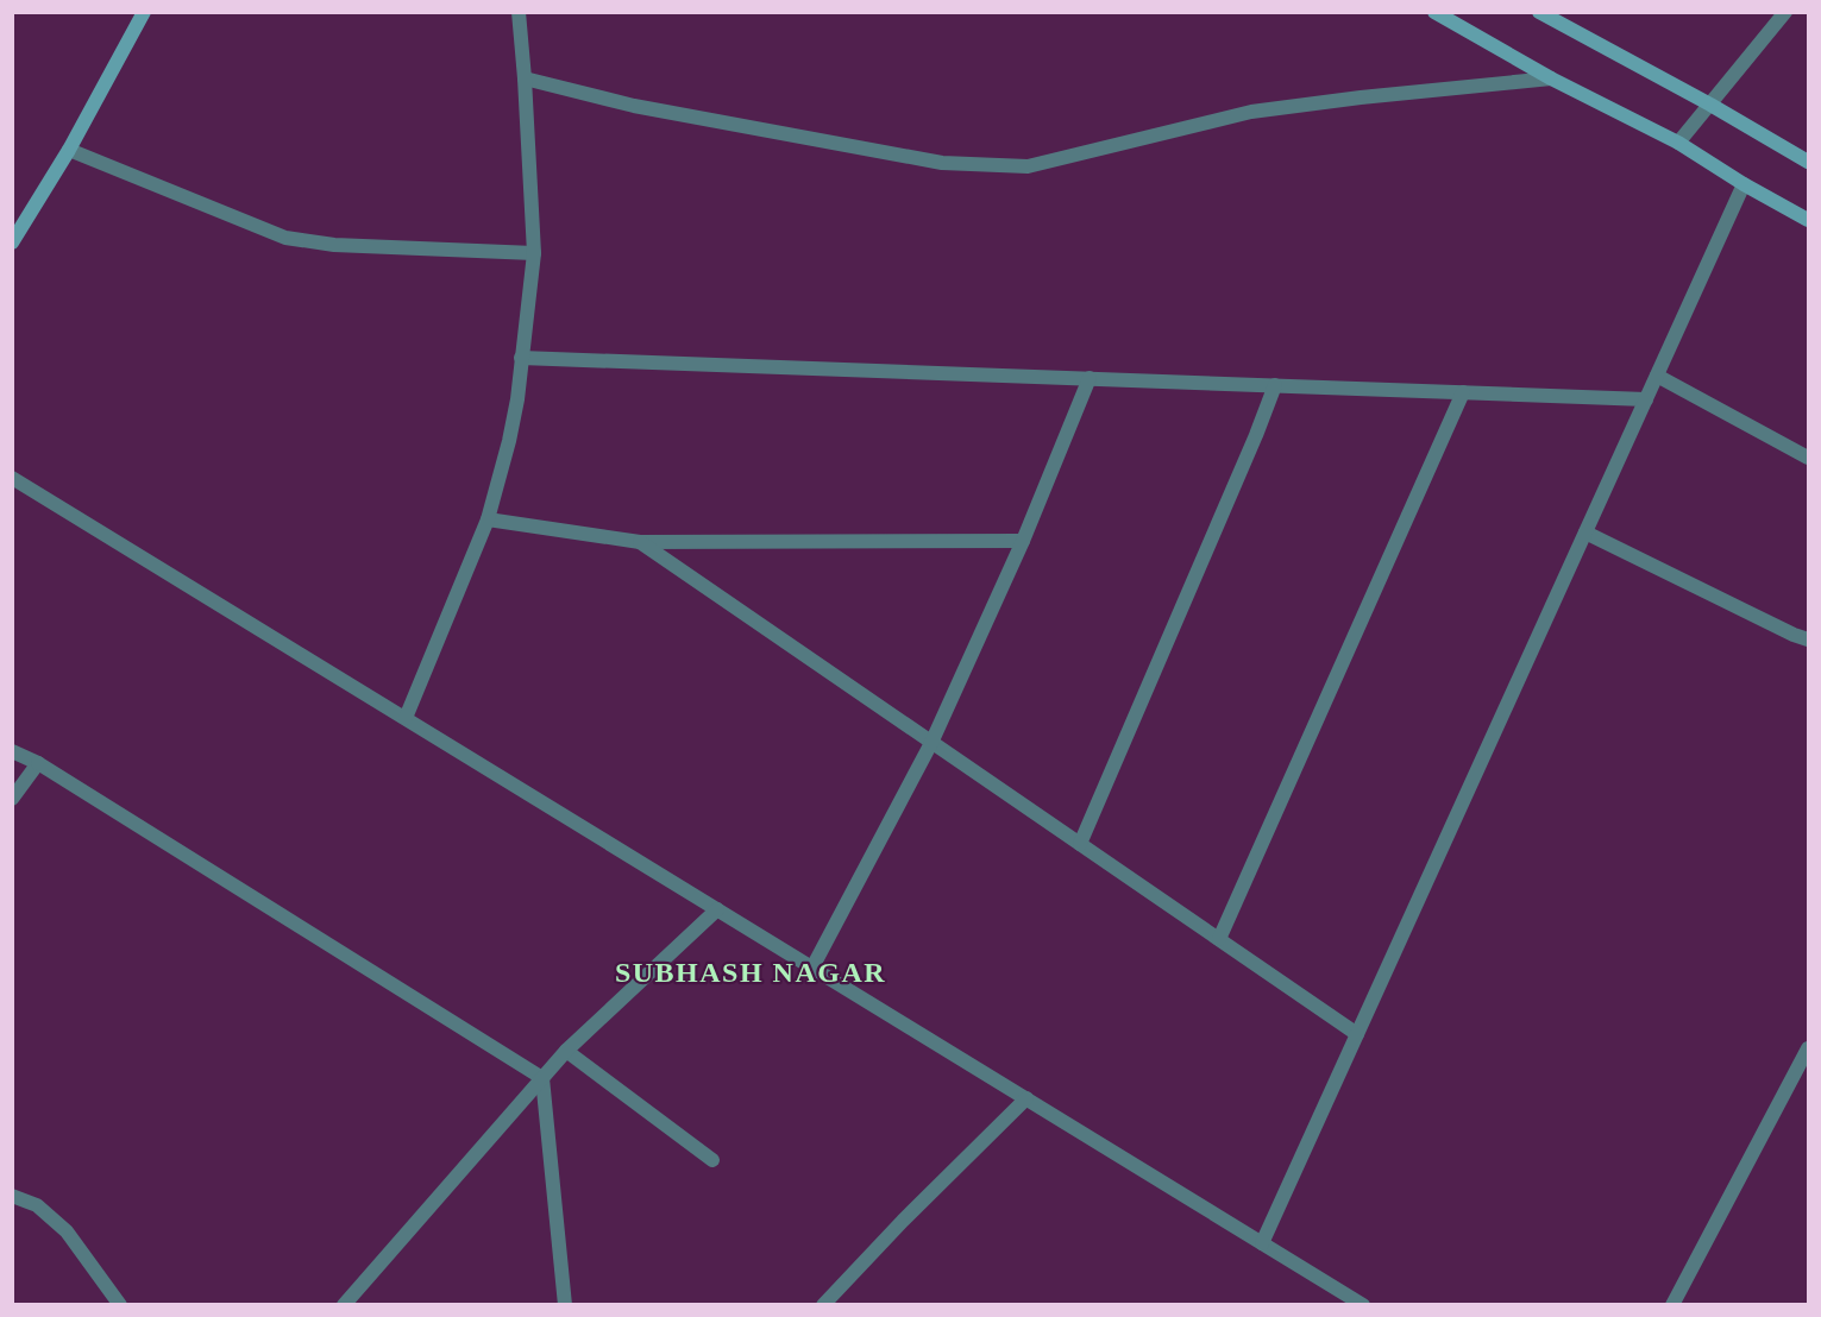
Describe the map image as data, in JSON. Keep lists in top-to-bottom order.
{
  "districts": ["SUBHASH NAGAR"]
}
